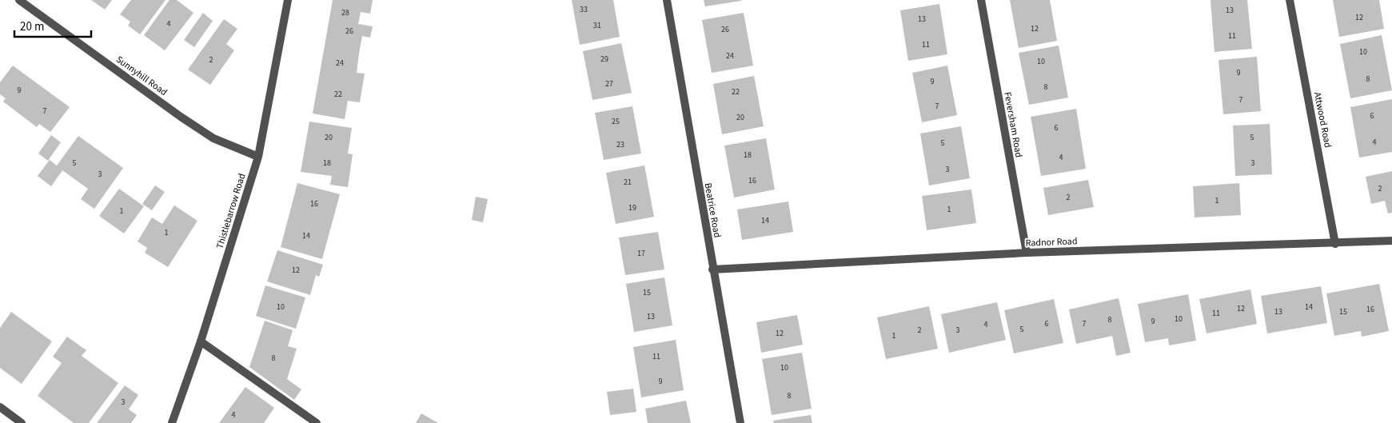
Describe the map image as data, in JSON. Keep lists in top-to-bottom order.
{
  "streets": {
    "street": [
      "Sunnyhill Road",
      "Attwood Road",
      "Feversham Road",
      "Beatrice Road",
      "Thistlebarrow Road",
      "Radnor Road"
    ]
  },
  "crossings": [
    ["Sunnyhill Road", "Thistlebarrow Road"],
    ["Attwood Road", "Radnor Road"],
    ["Feversham Road", "Radnor Road"],
    ["Beatrice Road", "Radnor Road"]
  ],
  "house_numbers": [
    "33",
    "13",
    "28",
    "12",
    "13",
    "4",
    "31",
    "12",
    "26",
    "26",
    "11",
    "11",
    "10",
    "24",
    "29",
    "2",
    "10",
    "24",
    "9",
    "8",
    "9",
    "27",
    "8",
    "9",
    "22",
    "22",
    "7",
    "7",
    "7",
    "6",
    "20",
    "25",
    "6",
    "20",
    "5",
    "4",
    "5",
    "23",
    "18",
    "4",
    "5",
    "18",
    "3",
    "3",
    "3",
    "16",
    "21",
    "2",
    "2",
    "1",
    "16",
    "19",
    "1",
    "1",
    "14",
    "1",
    "14",
    "17",
    "12",
    "15",
    "10",
    "14",
    "12",
    "16",
    "13",
    "15",
    "11",
    "13",
    "10",
    "8",
    "9",
    "6",
    "7",
    "4",
    "5",
    "2",
    "3",
    "12",
    "1",
    "11",
    "8",
    "10",
    "9",
    "8",
    "3",
    "4"
  ],
  "scale_bar": "20 m"
}
